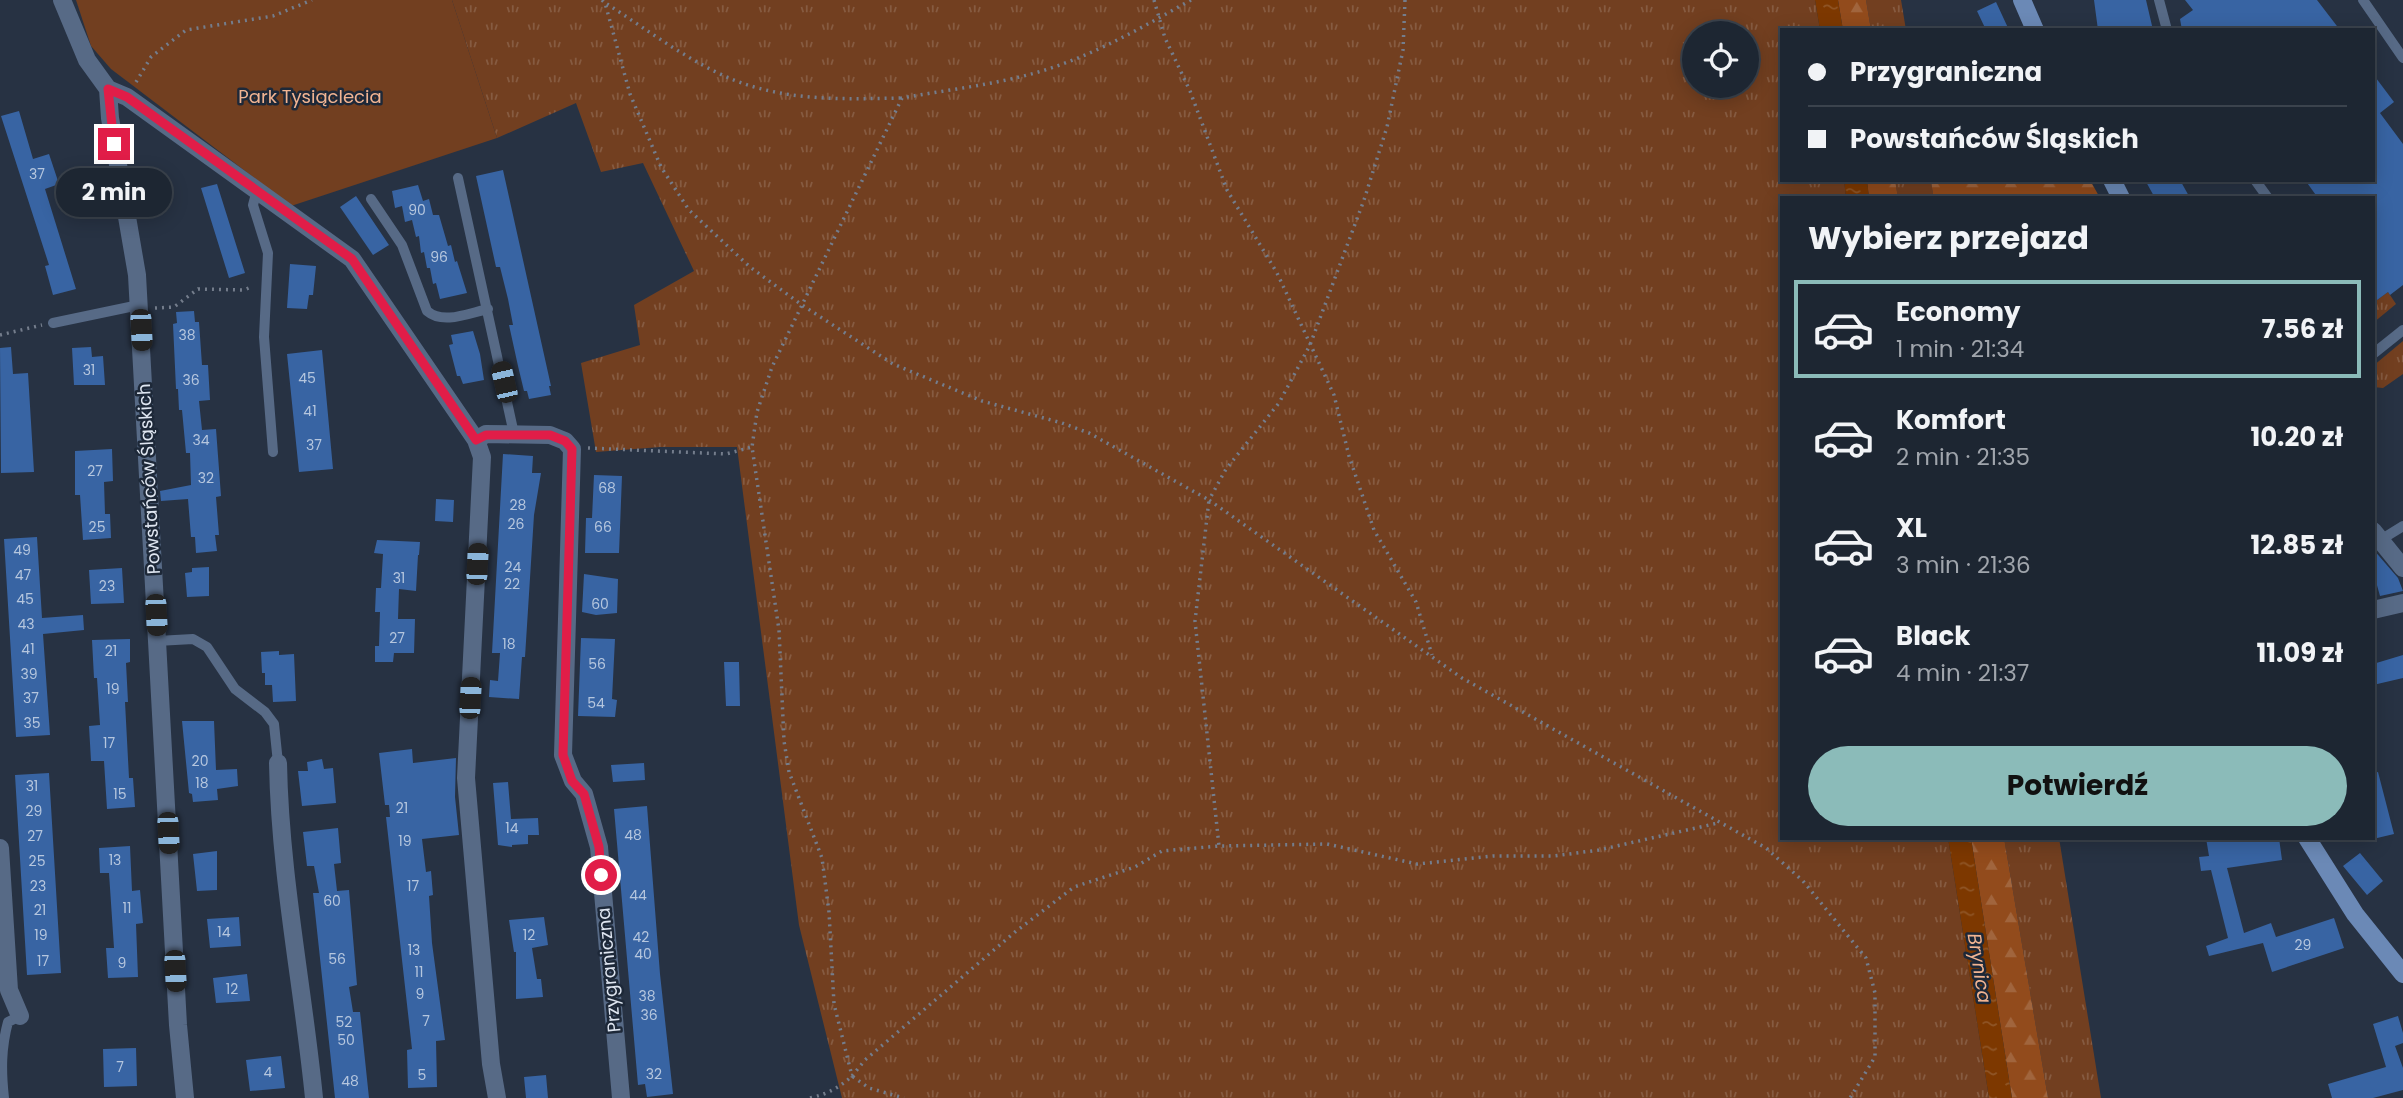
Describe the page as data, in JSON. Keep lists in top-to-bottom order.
{
  "streets": {
    "street": ["Powstańców Śląskich", "Przygraniczna"]
  },
  "water": ["Brynica"],
  "parks": ["Park Tysiąclecia"],
  "house_numbers": [
    "37",
    "90",
    "96",
    "38",
    "31",
    "45",
    "36",
    "41",
    "34",
    "37",
    "27",
    "32",
    "68",
    "28",
    "26",
    "25",
    "66",
    "49",
    "24",
    "47",
    "31",
    "22",
    "23",
    "45",
    "60",
    "43",
    "27",
    "18",
    "41",
    "21",
    "56",
    "39",
    "19",
    "37",
    "54",
    "35",
    "17",
    "20",
    "18",
    "31",
    "15",
    "21",
    "29",
    "14",
    "48",
    "27",
    "19",
    "13",
    "25",
    "23",
    "17",
    "44",
    "60",
    "11",
    "21",
    "14",
    "19",
    "12",
    "42",
    "29",
    "13",
    "40",
    "56",
    "17",
    "9",
    "11",
    "12",
    "9",
    "38",
    "36",
    "7",
    "52",
    "50",
    "7",
    "4",
    "32",
    "5",
    "48"
  ],
  "page": {
    "banner": ["Przygraniczna", "Powstańców Śląskich"],
    "bubble": "2 min",
    "heading": "Wybierz przejazd",
    "list": [
      {
        "name": "Economy",
        "note": "1 min · 21:34",
        "value": "7.56 zł"
      },
      {
        "name": "Komfort",
        "note": "2 min · 21:35",
        "value": "10.20 zł"
      },
      {
        "name": "XL",
        "note": "3 min · 21:36",
        "value": "12.85 zł"
      },
      {
        "name": "Black",
        "note": "4 min · 21:37",
        "value": "11.09 zł"
      }
    ],
    "buttons": "Potwierdź"
  }
}
